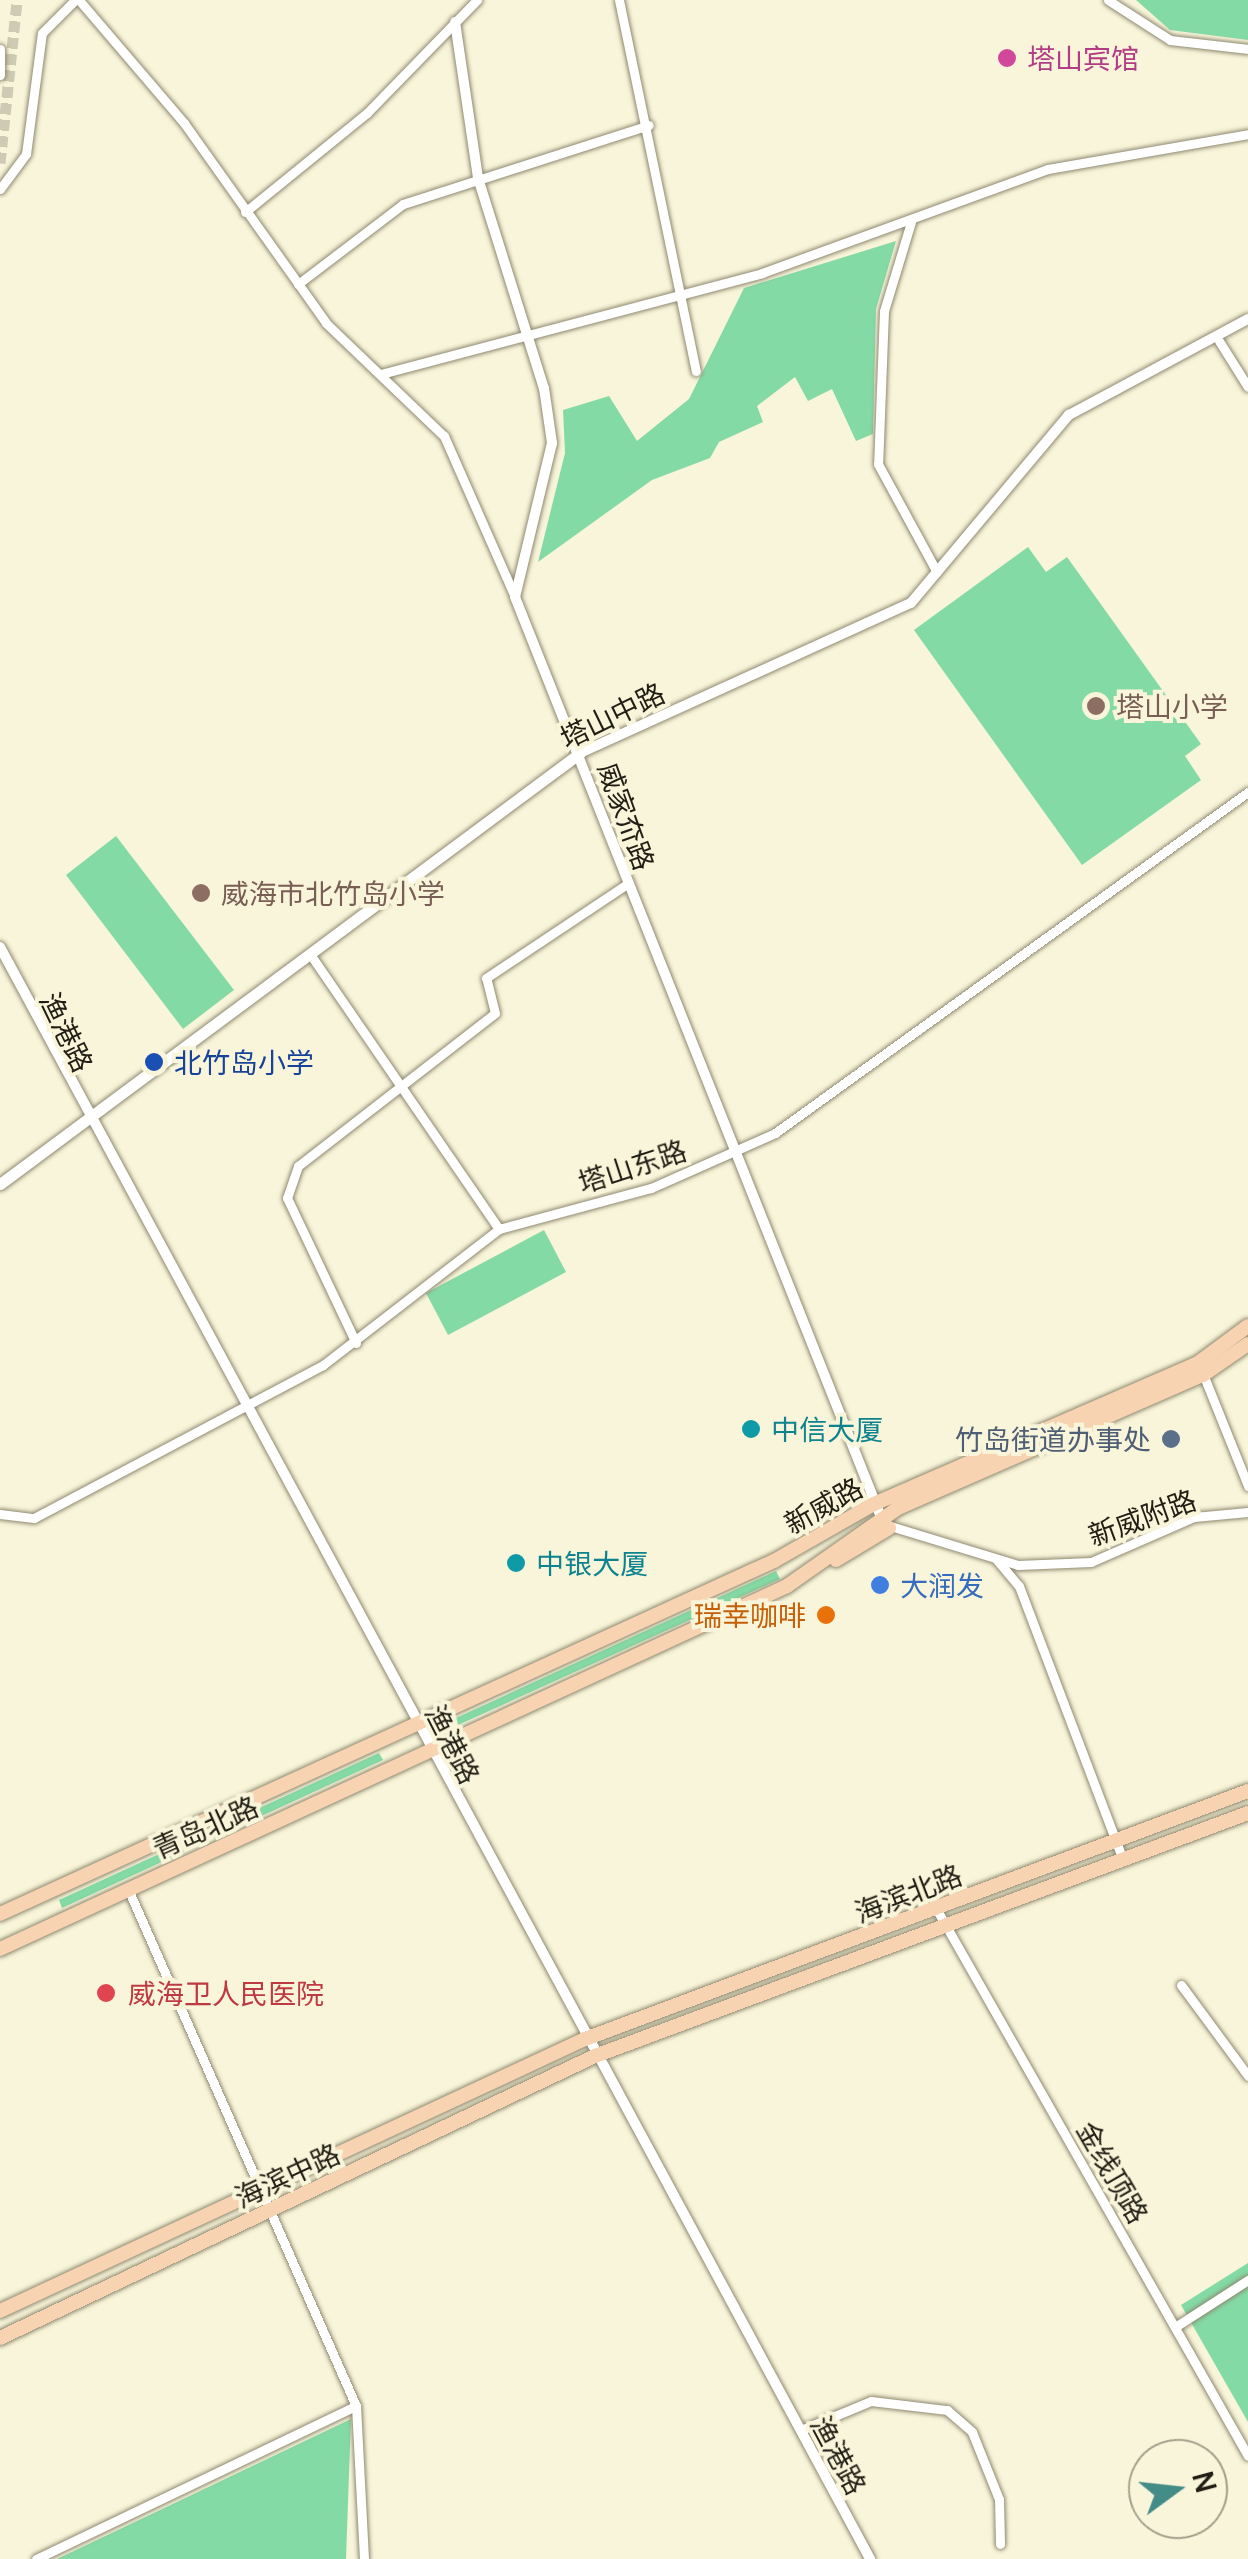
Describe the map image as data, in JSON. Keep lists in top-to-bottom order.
{
  "streets": {
    "main road": [
      "塔山中路",
      "新威路",
      "青岛北路",
      "海滨北路",
      "海滨中路"
    ],
    "street": [
      "威家夼路",
      "渔港路",
      "塔山东路",
      "新威附路",
      "金线顶路"
    ]
  },
  "crossings": [
    ["塔山中路", "威家夼路"],
    ["塔山中路", "渔港路"],
    ["威家夼路", "塔山东路"],
    ["威家夼路", "新威路"],
    ["威家夼路", "新威附路"],
    ["渔港路", "塔山东路"],
    ["渔港路", "新威路"],
    ["渔港路", "青岛北路"],
    ["渔港路", "海滨北路"],
    ["渔港路", "海滨中路"],
    ["新威路", "新威附路"],
    ["新威路", "青岛北路"],
    ["海滨北路", "金线顶路"],
    ["海滨北路", "海滨中路"]
  ],
  "places": [
    "塔山宾馆",
    "塔山小学",
    "威海市北竹岛小学",
    "北竹岛小学",
    "中信大厦",
    "竹岛街道办事处",
    "中银大厦",
    "大润发",
    "瑞幸咖啡",
    "威海卫人民医院"
  ],
  "north": "right"
}
